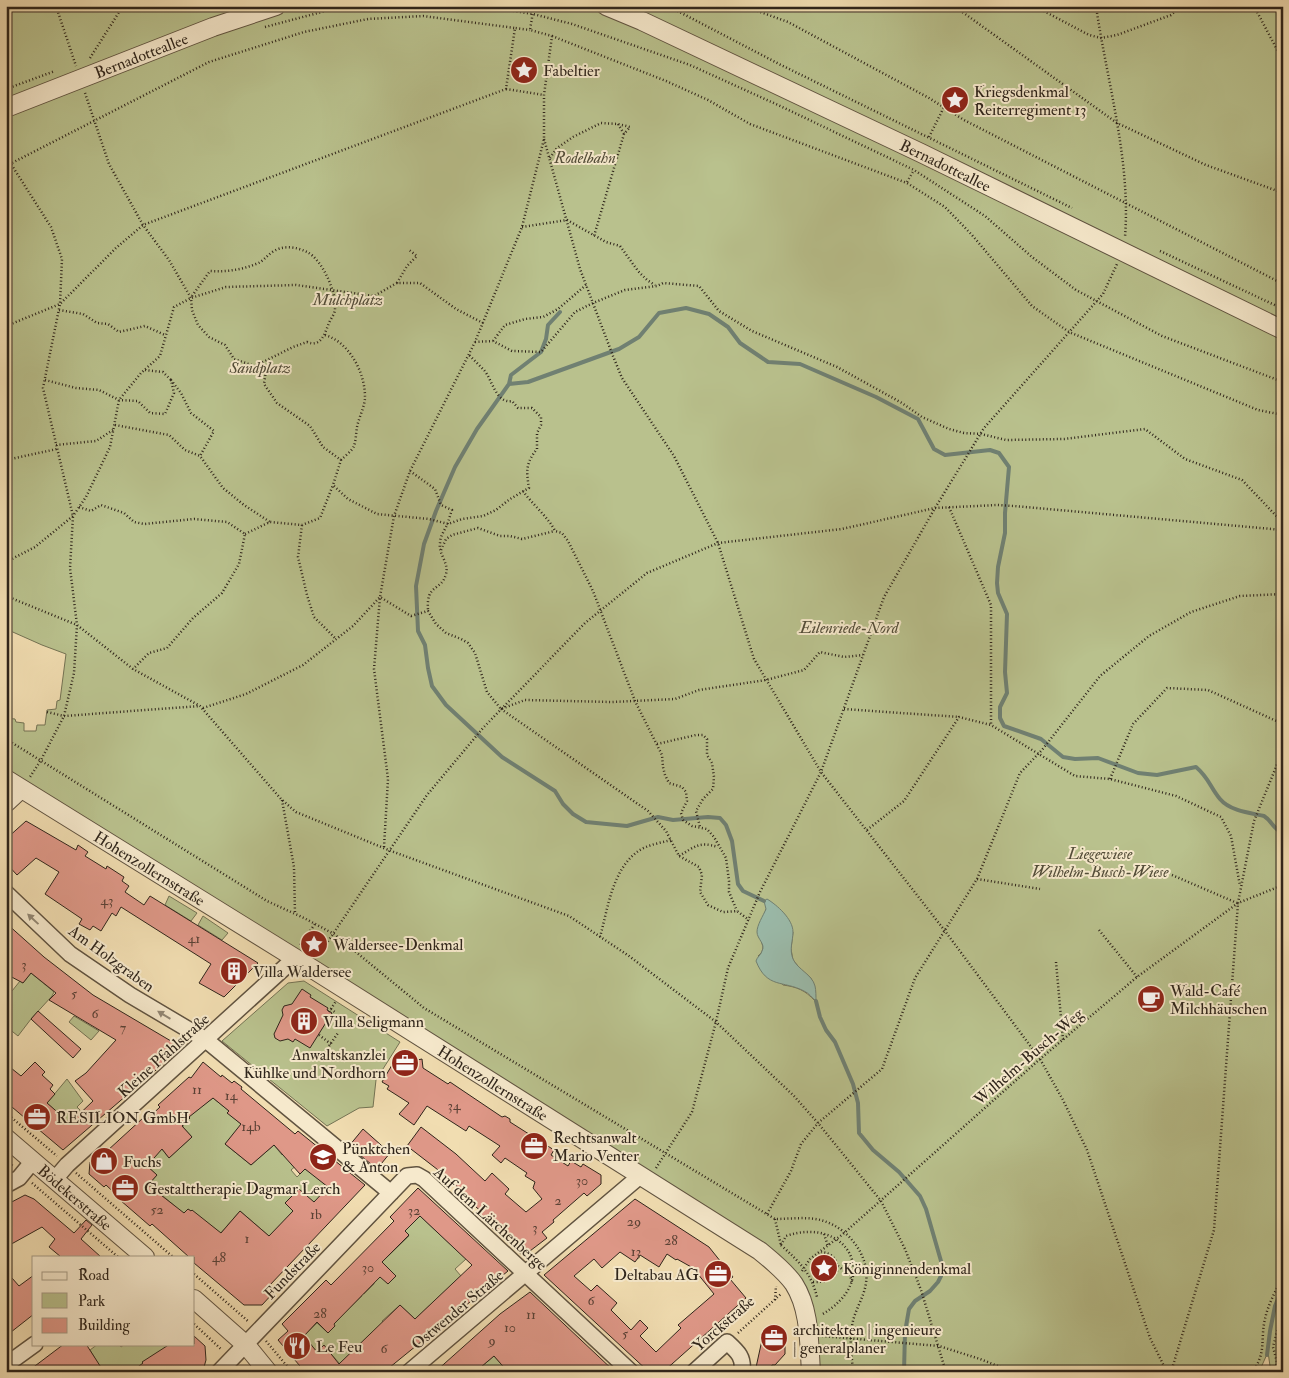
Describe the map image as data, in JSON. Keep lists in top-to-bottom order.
{
  "streets": {
    "street": [
      "Bernadotteallee",
      "Hohenzollernstraße",
      "Am Holzgraben",
      "Kleine Pfahlstraße",
      "Bödekerstraße",
      "Auf dem Lärchenberge",
      "Fundstraße",
      "Ostwender Straße",
      "Yorckstraße"
    ],
    "path": ["Wilhelm-Busch-Weg"]
  },
  "crossings": [
    ["Hohenzollernstraße", "Kleine Pfahlstraße"],
    ["Hohenzollernstraße", "Ostwender Straße"],
    ["Am Holzgraben", "Kleine Pfahlstraße"],
    ["Kleine Pfahlstraße", "Bödekerstraße"],
    ["Auf dem Lärchenberge", "Fundstraße"],
    ["Auf dem Lärchenberge", "Ostwender Straße"]
  ],
  "one_way": ["Am Holzgraben"],
  "parks": [
    "Rodelbahn",
    "Mulchplatz",
    "Sandplatz",
    "Eilenriede-Nord",
    "Liegewiese Wilhelm-Busch-Wiese"
  ],
  "places": {
    "place": [
      "Fabeltier",
      "Kriegsdenkmal Reiterregiment 13",
      "Waldersee-Denkmal",
      "Königinnendenkmal"
    ],
    "building": ["Villa Waldersee", "Villa Seligmann"],
    "cafe": ["Wald-Café Milchhäuschen"],
    "office": [
      "Anwaltskanzlei Kühlke und Nordhorn",
      "RESILION GmbH",
      "Rechtsanwalt Mario Venter",
      "Gestalttherapie Dagmar Lerch",
      "Deltabau AG",
      "architekten | ingenieure | generalplaner"
    ],
    "school or university": ["Pünktchen & Anton"],
    "shop": ["Fuchs"],
    "restaurant": ["Le Feu"]
  },
  "house_numbers": [
    "43",
    "41",
    "3",
    "5",
    "6",
    "7",
    "11",
    "14",
    "34",
    "14b",
    "30",
    "2",
    "52",
    "32",
    "1b",
    "29",
    "3",
    "1",
    "28",
    "13",
    "48",
    "30",
    "6",
    "28",
    "11",
    "10",
    "5",
    "9",
    "6"
  ],
  "legend": ["Road", "Park", "Building"]
}
